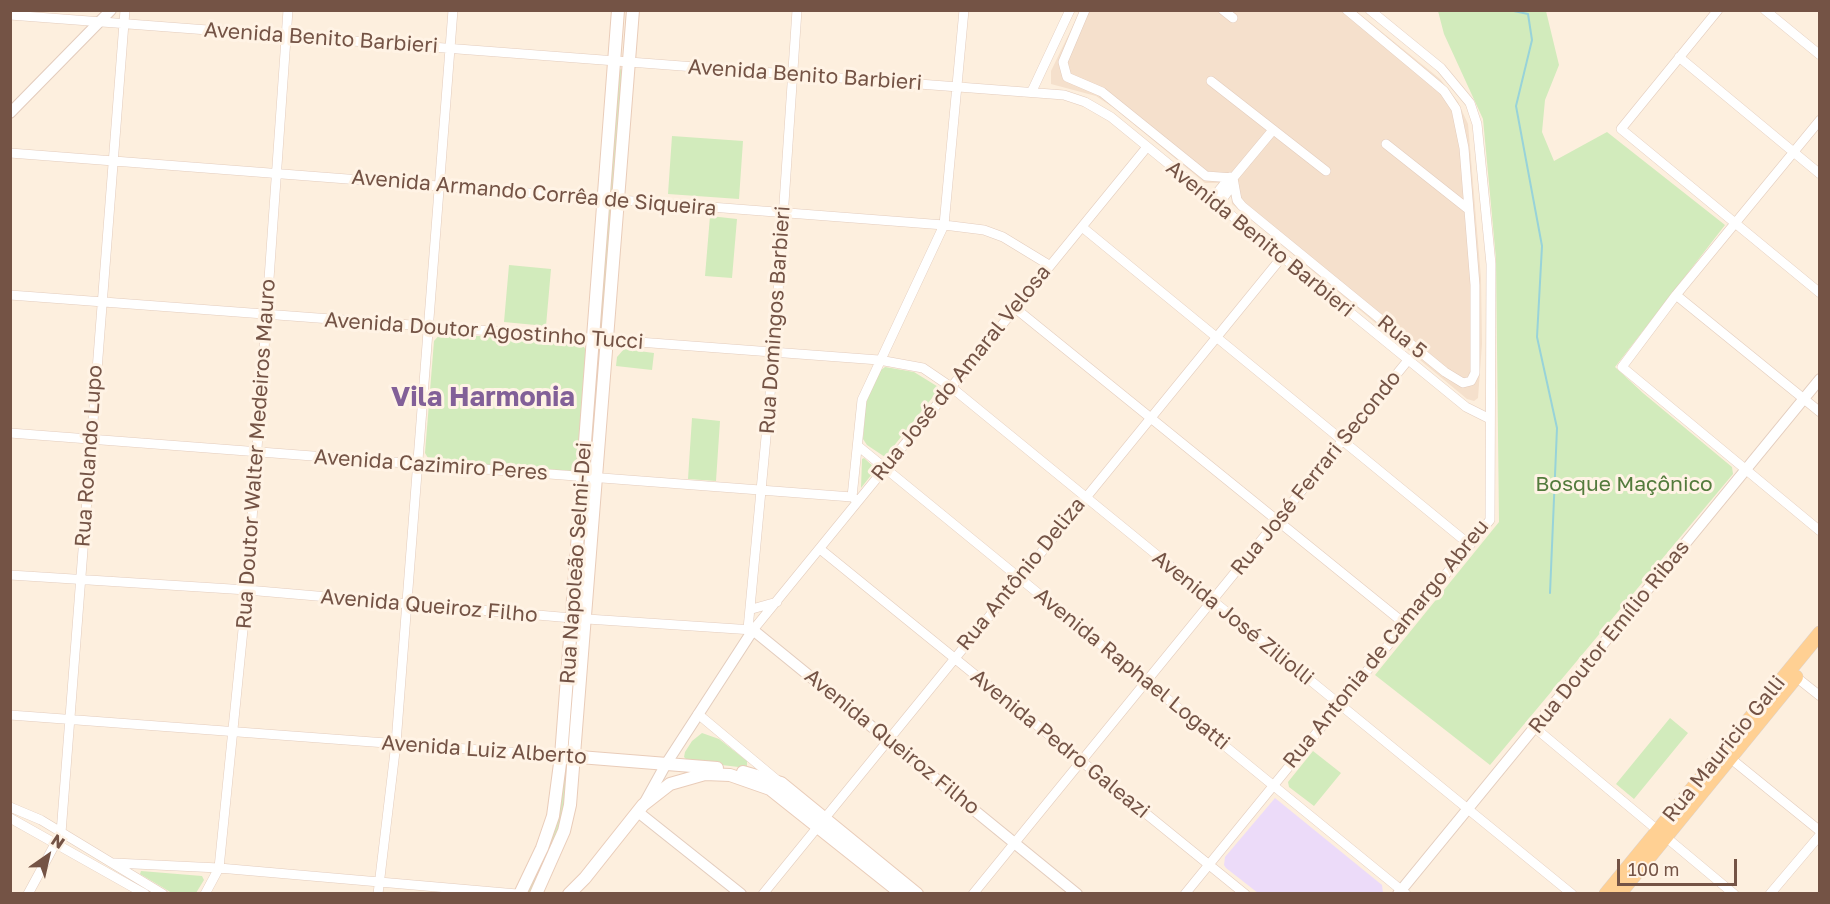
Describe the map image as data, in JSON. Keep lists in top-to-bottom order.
{
  "streets": {
    "main road": [
      "Rua José do Amaral Velosa",
      "Rua Napoleão Selmi-Dei",
      "Rua Mauricio Galli",
      "Avenida Luiz Alberto"
    ],
    "street": [
      "Avenida Benito Barbieri",
      "Avenida Armando Corrêa de Siqueira",
      "Rua Domingos Barbieri",
      "Avenida Doutor Agostinho Tucci",
      "Rua 5",
      "Rua Doutor Walter Medeiros Mauro",
      "Rua Rolando Lupo",
      "Avenida Cazimiro Peres",
      "Rua José Ferrari Secondo",
      "Rua Antônio Deliza",
      "Avenida Queiroz Filho",
      "Avenida José Ziliolli",
      "Rua Doutor Emílio Ribas",
      "Rua Antonia de Camargo Abreu",
      "Avenida Raphael Logatti",
      "Avenida Pedro Galeazi"
    ]
  },
  "crossings": [
    ["Avenida Benito Barbieri", "Rua Domingos Barbieri"],
    ["Avenida Benito Barbieri", "Rua José do Amaral Velosa"],
    ["Avenida Benito Barbieri", "Rua Doutor Walter Medeiros Mauro"],
    ["Avenida Benito Barbieri", "Rua Rolando Lupo"],
    ["Avenida Benito Barbieri", "Rua José Ferrari Secondo"],
    ["Avenida Benito Barbieri", "Rua Napoleão Selmi-Dei"],
    ["Avenida Benito Barbieri", "Rua Antônio Deliza"],
    ["Avenida Benito Barbieri", "Rua Antonia de Camargo Abreu"],
    ["Avenida Armando Corrêa de Siqueira", "Rua Domingos Barbieri"],
    ["Avenida Armando Corrêa de Siqueira", "Rua José do Amaral Velosa"],
    ["Avenida Armando Corrêa de Siqueira", "Rua Doutor Walter Medeiros Mauro"],
    ["Avenida Armando Corrêa de Siqueira", "Rua Rolando Lupo"],
    ["Avenida Armando Corrêa de Siqueira", "Rua Napoleão Selmi-Dei"],
    ["Rua Domingos Barbieri", "Avenida Doutor Agostinho Tucci"],
    ["Rua Domingos Barbieri", "Rua José do Amaral Velosa"],
    ["Rua Domingos Barbieri", "Avenida Cazimiro Peres"],
    ["Rua Domingos Barbieri", "Avenida Queiroz Filho"],
    ["Avenida Doutor Agostinho Tucci", "Rua José do Amaral Velosa"],
    ["Avenida Doutor Agostinho Tucci", "Rua Doutor Walter Medeiros Mauro"],
    ["Avenida Doutor Agostinho Tucci", "Rua Rolando Lupo"],
    ["Avenida Doutor Agostinho Tucci", "Rua Napoleão Selmi-Dei"],
    ["Avenida Doutor Agostinho Tucci", "Avenida José Ziliolli"],
    ["Rua José do Amaral Velosa", "Avenida Cazimiro Peres"],
    ["Rua José do Amaral Velosa", "Avenida Queiroz Filho"],
    ["Rua José do Amaral Velosa", "Avenida José Ziliolli"],
    ["Rua José do Amaral Velosa", "Avenida Raphael Logatti"],
    ["Rua José do Amaral Velosa", "Avenida Pedro Galeazi"],
    ["Rua José do Amaral Velosa", "Avenida Luiz Alberto"],
    ["Rua Doutor Walter Medeiros Mauro", "Avenida Cazimiro Peres"],
    ["Rua Doutor Walter Medeiros Mauro", "Avenida Queiroz Filho"],
    ["Rua Doutor Walter Medeiros Mauro", "Avenida Luiz Alberto"],
    ["Rua Rolando Lupo", "Avenida Cazimiro Peres"],
    ["Rua Rolando Lupo", "Avenida Queiroz Filho"],
    ["Rua Rolando Lupo", "Avenida Luiz Alberto"],
    ["Avenida Cazimiro Peres", "Rua Napoleão Selmi-Dei"],
    ["Rua José Ferrari Secondo", "Avenida Queiroz Filho"],
    ["Rua José Ferrari Secondo", "Avenida José Ziliolli"],
    ["Rua José Ferrari Secondo", "Avenida Raphael Logatti"],
    ["Rua José Ferrari Secondo", "Avenida Pedro Galeazi"],
    ["Rua Napoleão Selmi-Dei", "Avenida Queiroz Filho"],
    ["Rua Napoleão Selmi-Dei", "Avenida Luiz Alberto"],
    ["Rua Antônio Deliza", "Avenida Queiroz Filho"],
    ["Rua Antônio Deliza", "Avenida José Ziliolli"],
    ["Rua Antônio Deliza", "Avenida Raphael Logatti"],
    ["Rua Antônio Deliza", "Avenida Pedro Galeazi"],
    ["Rua Antônio Deliza", "Avenida Luiz Alberto"],
    ["Avenida José Ziliolli", "Rua Doutor Emílio Ribas"],
    ["Avenida José Ziliolli", "Rua Antonia de Camargo Abreu"],
    ["Rua Doutor Emílio Ribas", "Avenida Raphael Logatti"],
    ["Rua Antonia de Camargo Abreu", "Avenida Raphael Logatti"],
    ["Rua Antonia de Camargo Abreu", "Avenida Pedro Galeazi"]
  ],
  "districts": ["Vila Harmonia"],
  "parks": ["Bosque Maçônico"],
  "scale_bar": "100 m",
  "north": "top right"
}
